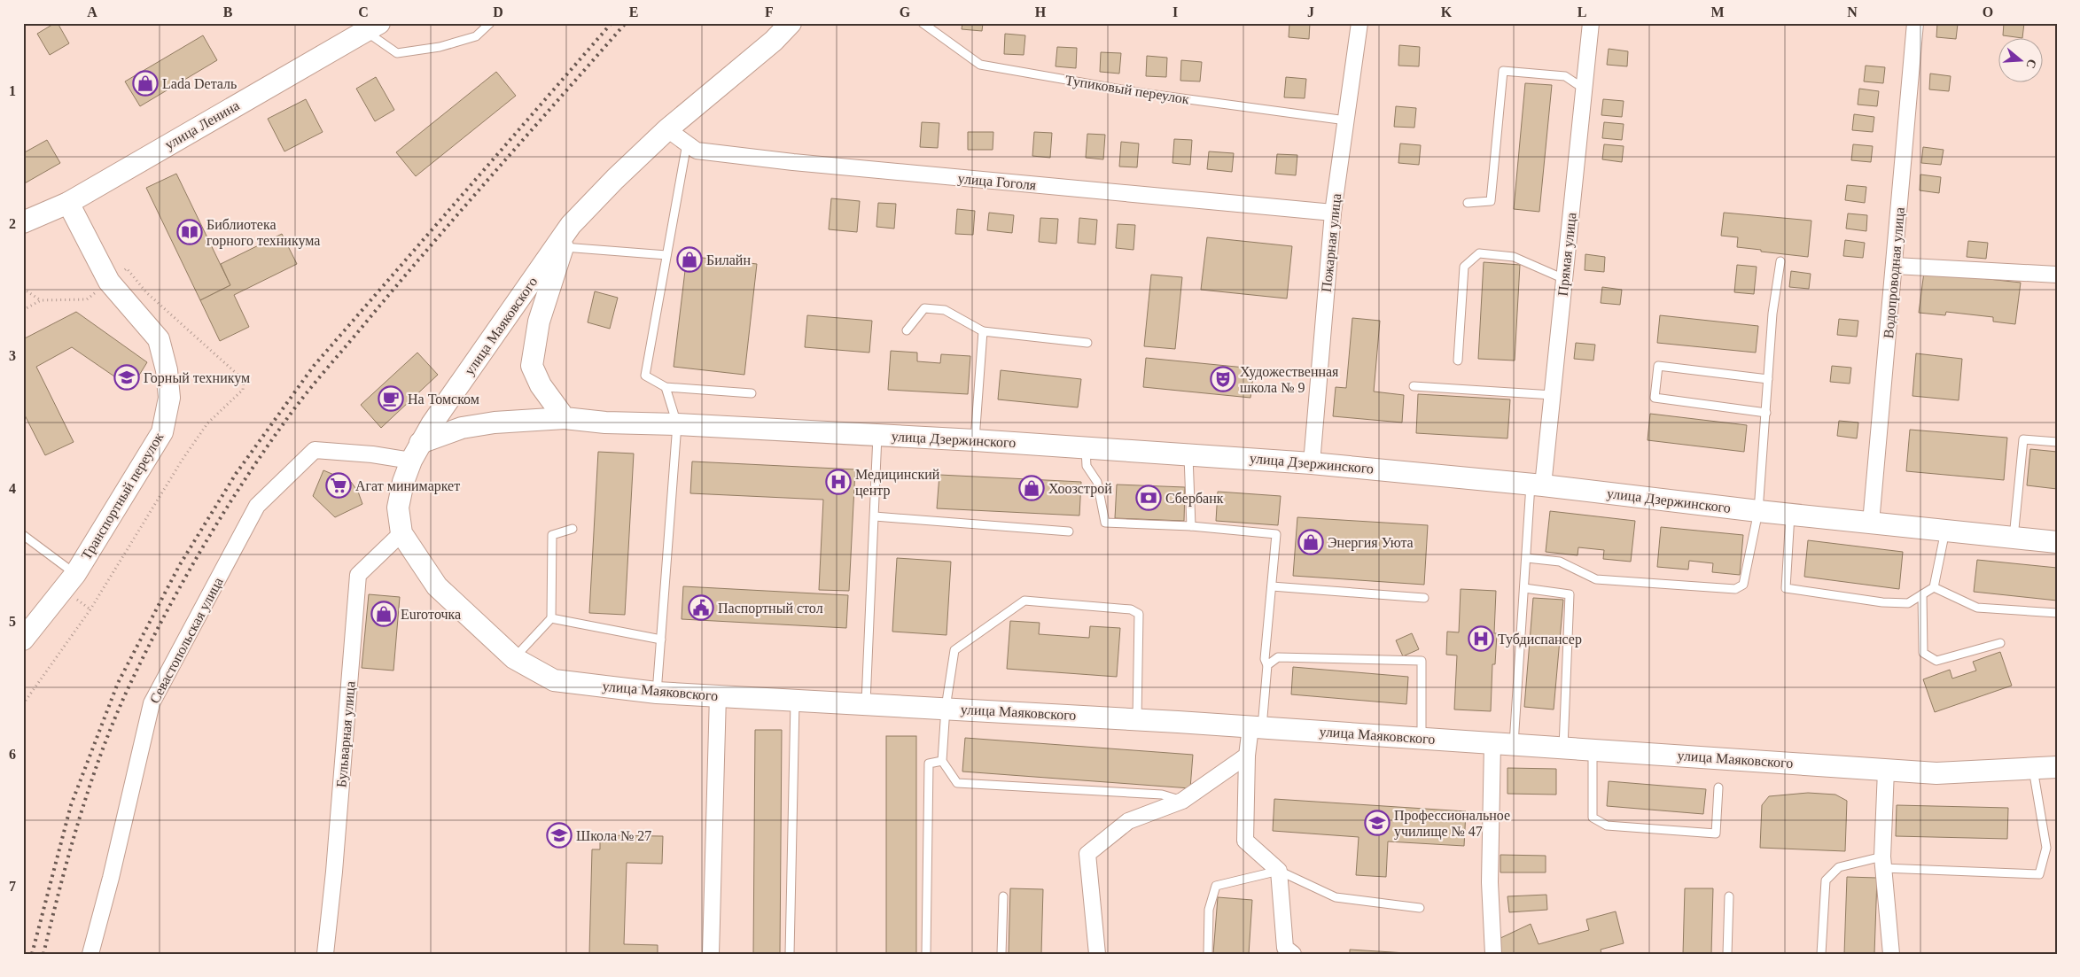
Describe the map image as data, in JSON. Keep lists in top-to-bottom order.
{
  "streets": {
    "main road": [
      "улица Ленина",
      "улица Маяковского",
      "улица Дзержинского",
      "Транспортный переулок"
    ],
    "street": [
      "улица Гоголя",
      "Пожарная улица",
      "Прямая улица",
      "Водопроводная улица",
      "Севастопольская улица",
      "Бульварная улица"
    ],
    "lane": ["Тупиковый переулок"]
  },
  "crossings": [
    ["Тупиковый переулок", "Пожарная улица"],
    ["улица Ленина", "Транспортный переулок"],
    ["улица Гоголя", "Пожарная улица"],
    ["улица Гоголя", "улица Маяковского"],
    ["Пожарная улица", "улица Дзержинского"],
    ["Прямая улица", "улица Дзержинского"],
    ["Водопроводная улица", "улица Дзержинского"],
    ["улица Маяковского", "улица Дзержинского"],
    ["улица Маяковского", "Севастопольская улица"],
    ["улица Маяковского", "Бульварная улица"],
    ["улица Дзержинского", "Севастопольская улица"]
  ],
  "places": {
    "shop": [
      "Lada Dеталь",
      "Билайн",
      "Хоозстрой",
      "Энергия Уюта",
      "Euroточка"
    ],
    "library": ["Библиотека горного техникума"],
    "school or university": ["Горный техникум", "Профессиональное училище № 47", "Школа № 27"],
    "theatre": ["Художественная школа № 9"],
    "cafe": ["На Томском"],
    "hospital": ["Медицинский центр", "Тубдиспансер"],
    "supermarket": ["Агат минимаркет"],
    "bank": ["Сбербанк"],
    "public building": ["Паспортный стол"]
  },
  "north": "right",
  "grid": {
    "columns": [
      "A",
      "B",
      "C",
      "D",
      "E",
      "F",
      "G",
      "H",
      "I",
      "J",
      "K",
      "L",
      "M",
      "N",
      "O"
    ],
    "rows": [
      "1",
      "2",
      "3",
      "4",
      "5",
      "6",
      "7"
    ]
  }
}
